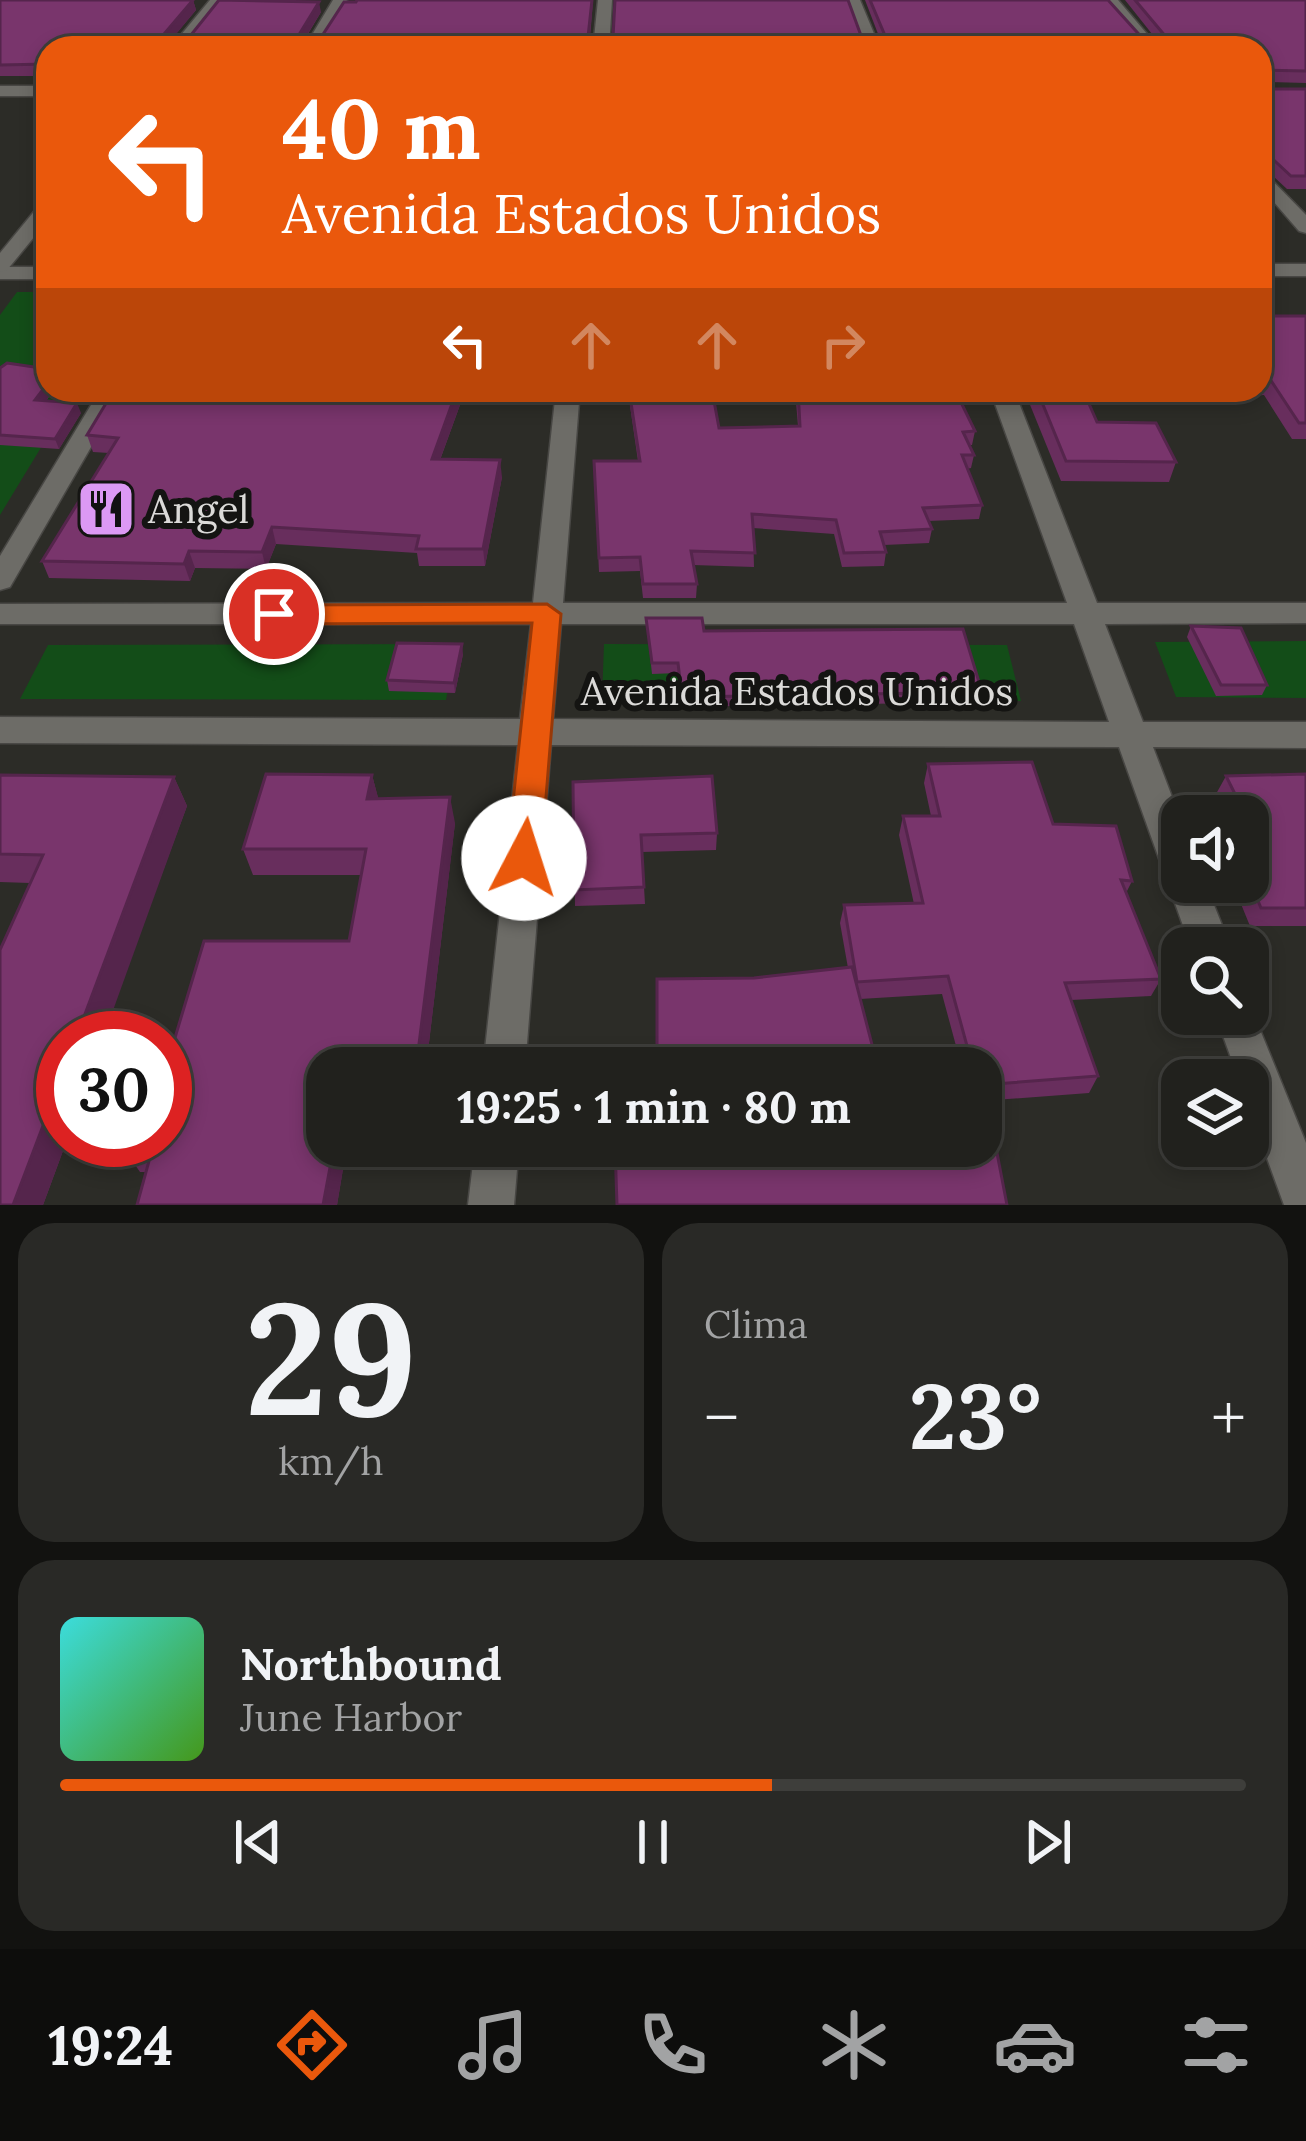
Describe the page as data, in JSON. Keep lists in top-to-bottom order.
{
  "streets": {
    "street": ["Avenida Estados Unidos"]
  },
  "places": {
    "restaurant": ["Angel"]
  },
  "page": {
    "turn": ["40 m", "Avenida Estados Unidos"],
    "limit": "30",
    "trip": "19:25 · 1 min · 80 m",
    "tile": [
      ["29", "km/h"],
      "Clima"
    ],
    "heat": ["−", "23°", "+"],
    "song": ["Northbound", "June Harbor"],
    "tabs": "19:24"
  }
}
